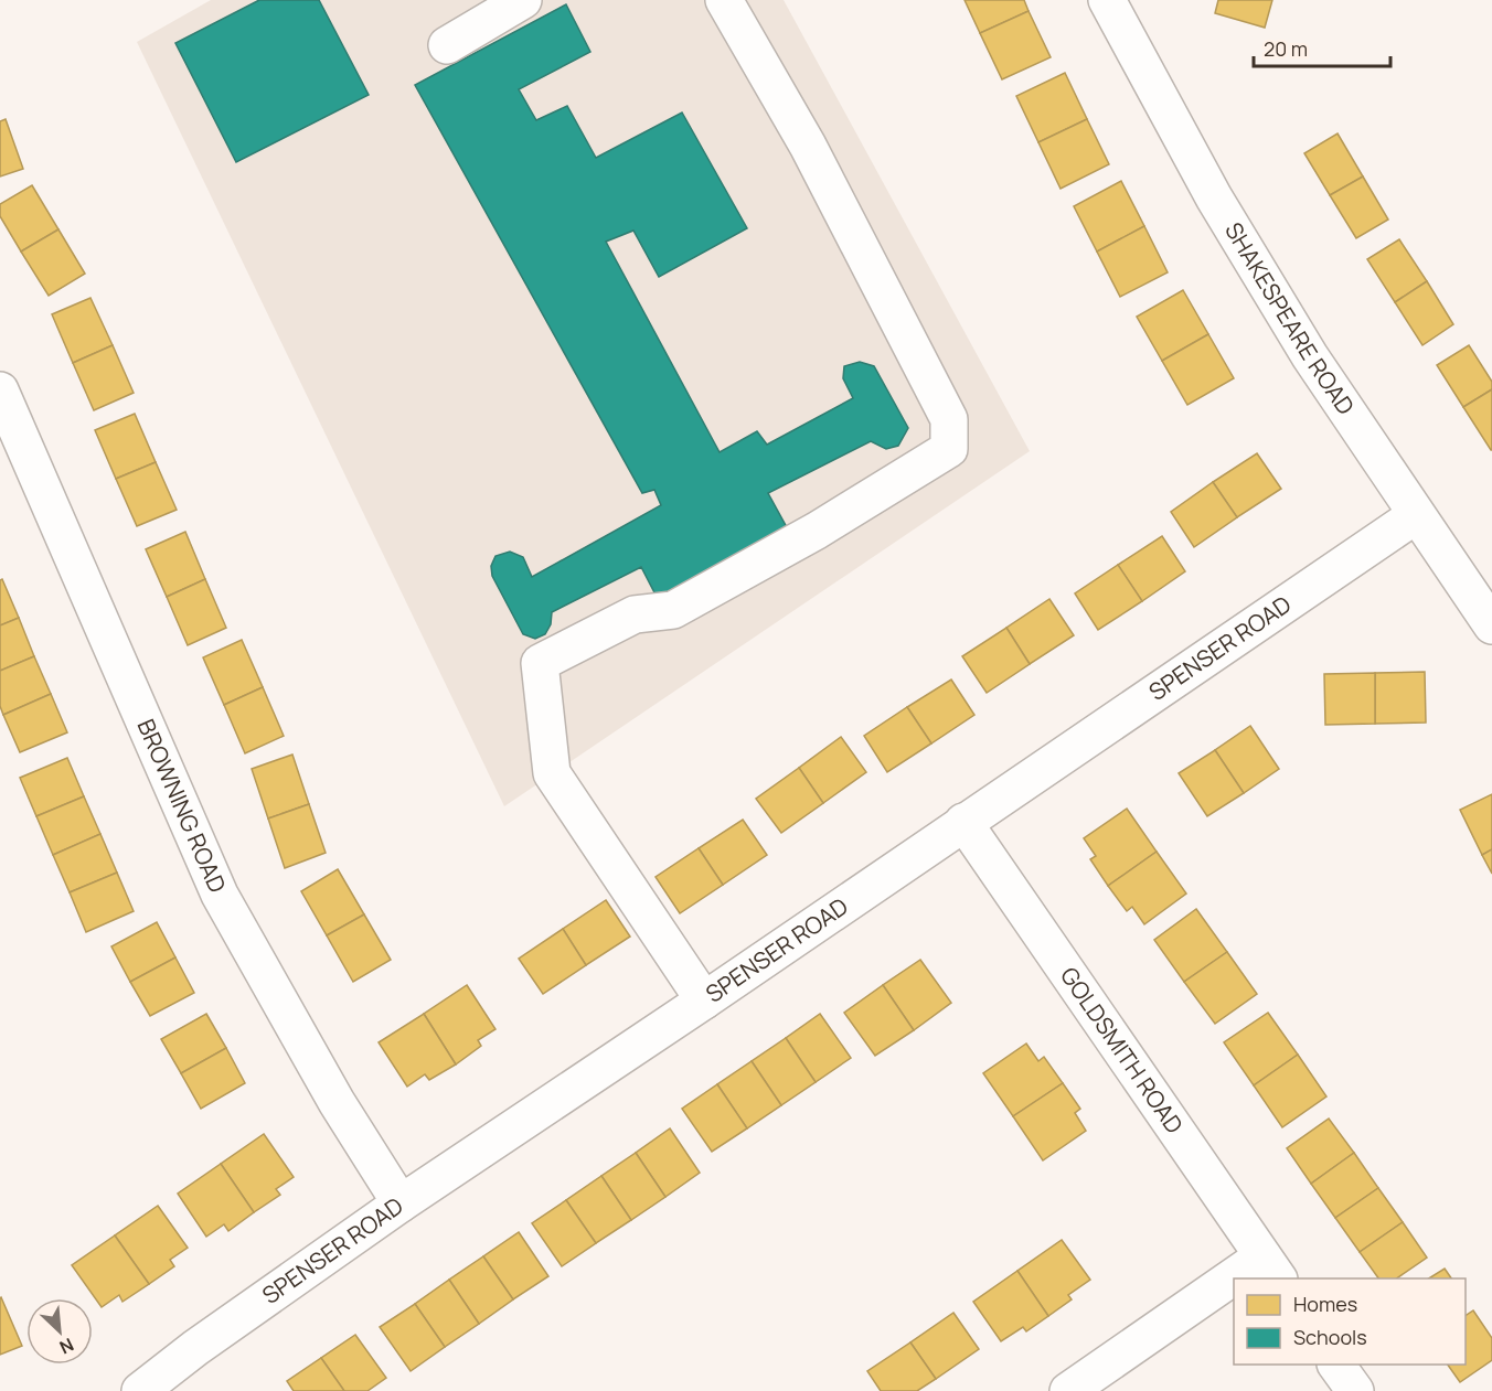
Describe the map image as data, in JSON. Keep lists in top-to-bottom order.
{
  "streets": {
    "street": [
      "SHAKESPEARE ROAD",
      "SPENSER ROAD",
      "BROWNING ROAD",
      "GOLDSMITH ROAD"
    ]
  },
  "crossings": [
    ["SHAKESPEARE ROAD", "SPENSER ROAD"],
    ["SPENSER ROAD", "BROWNING ROAD"],
    ["SPENSER ROAD", "GOLDSMITH ROAD"]
  ],
  "legend": ["Homes", "Schools"],
  "scale_bar": "20 m",
  "north": "bottom right"
}
